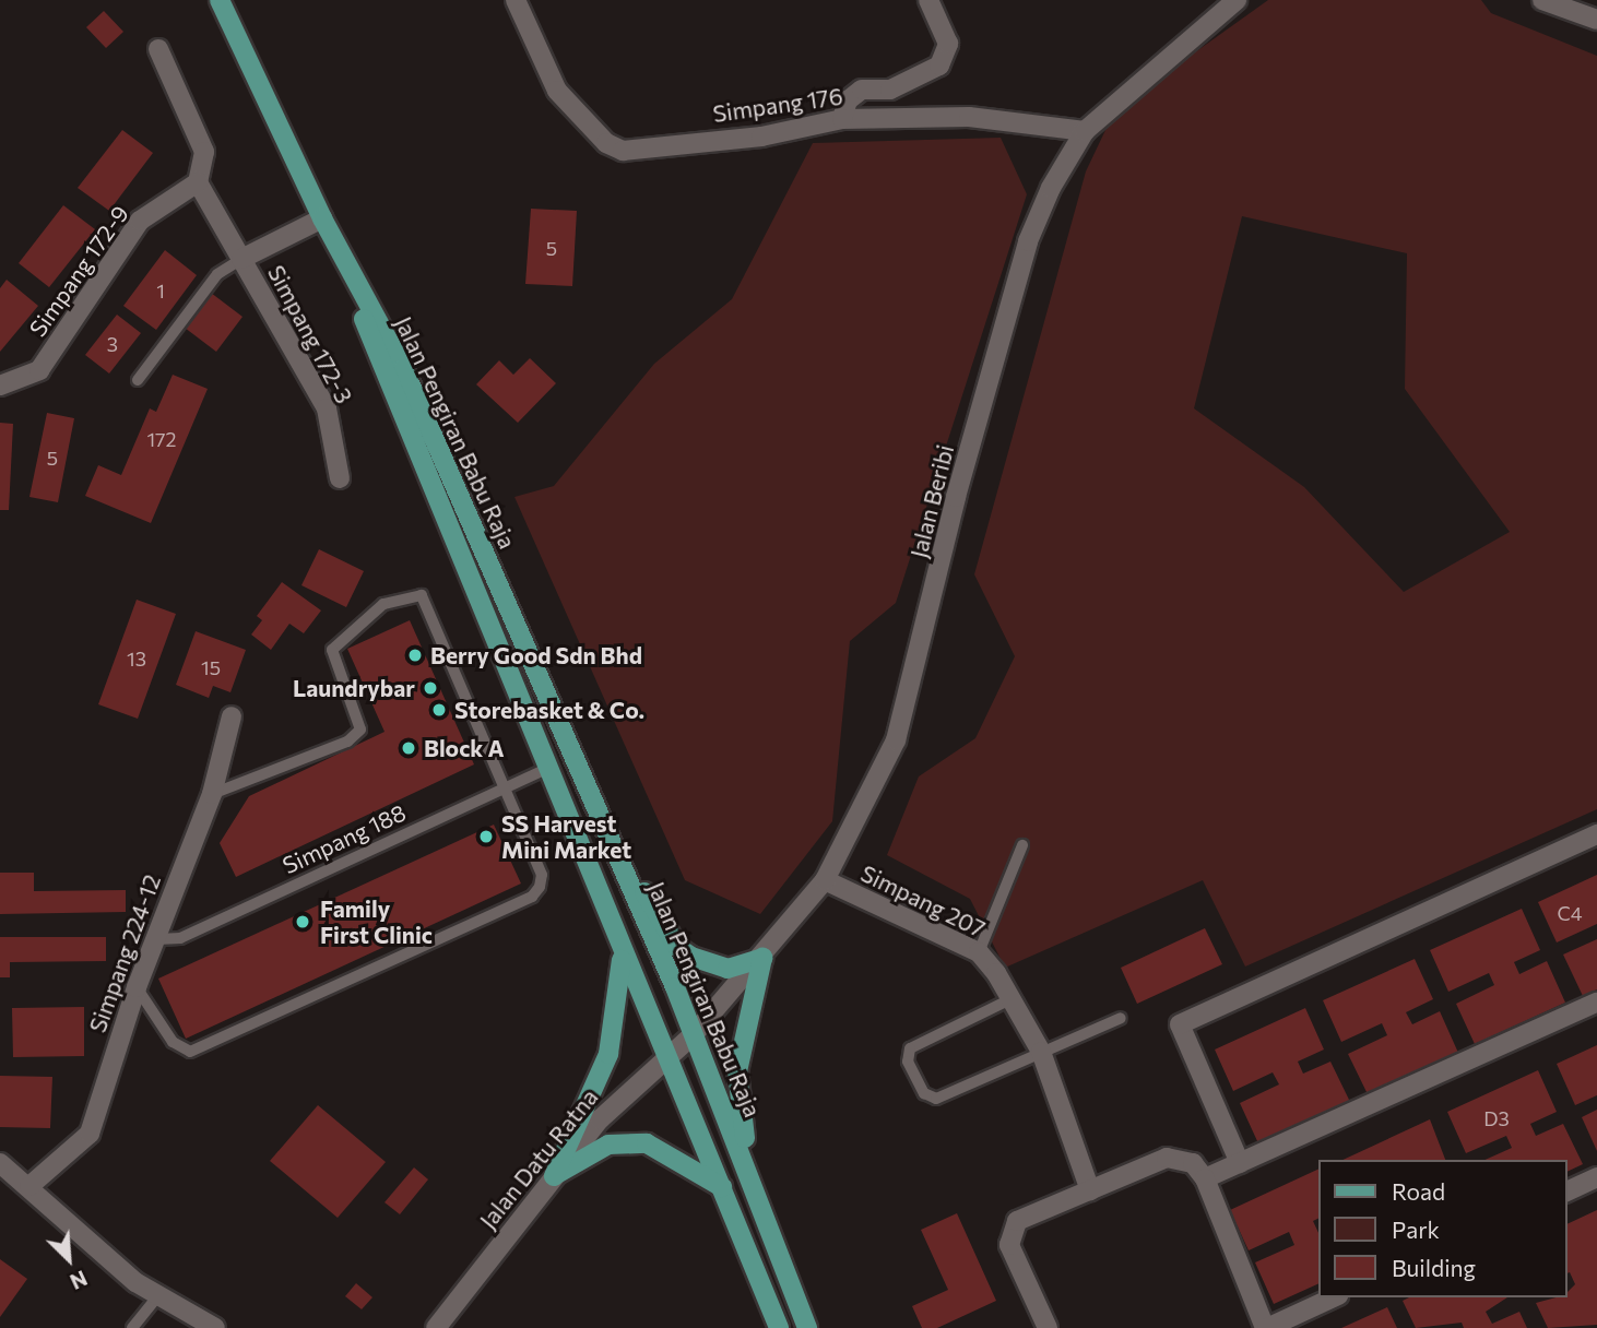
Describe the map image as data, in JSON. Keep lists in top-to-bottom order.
{
  "streets": {
    "main road": ["Jalan Pengiran Babu Raja"],
    "street": [
      "Simpang 176",
      "Simpang 172-9",
      "Simpang 172-3",
      "Jalan Beribi",
      "Simpang 207",
      "Simpang 224-12",
      "Jalan Datu Ratna"
    ],
    "lane": ["Simpang 188"]
  },
  "crossings": [
    ["Simpang 176", "Jalan Beribi"],
    ["Simpang 172-9", "Simpang 172-3"],
    ["Jalan Pengiran Babu Raja", "Jalan Beribi"],
    ["Jalan Pengiran Babu Raja", "Simpang 188"],
    ["Jalan Pengiran Babu Raja", "Jalan Datu Ratna"],
    ["Jalan Beribi", "Simpang 207"],
    ["Jalan Beribi", "Jalan Datu Ratna"],
    ["Simpang 188", "Simpang 224-12"]
  ],
  "places": [
    "Berry Good Sdn Bhd",
    "Laundrybar",
    "Storebasket & Co.",
    "Block A",
    "SS Harvest Mini Market",
    "Family First Clinic"
  ],
  "house_numbers": [
    "5",
    "1",
    "3",
    "172",
    "5",
    "13",
    "15",
    "C4",
    "D3"
  ],
  "legend": ["Road", "Park", "Building"],
  "north": "bottom right"
}
